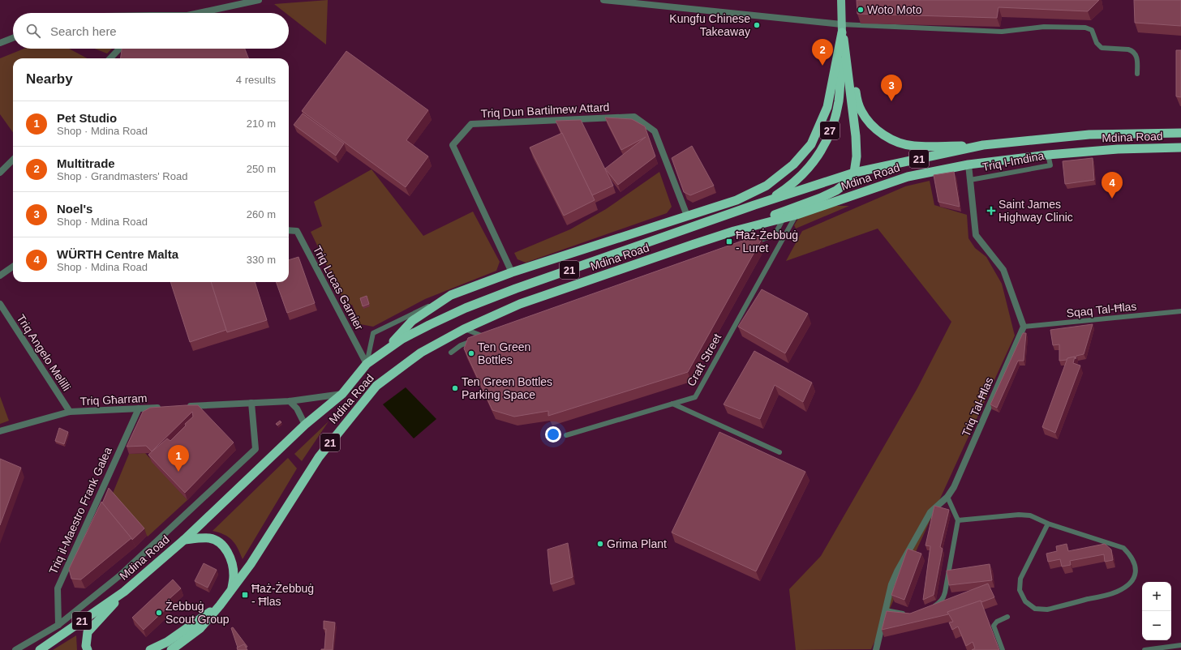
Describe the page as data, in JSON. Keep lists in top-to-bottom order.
{
  "streets": {
    "highway": ["27", "Mdina Road", "21"],
    "street": [
      "Triq Dun Bartilmew Attard",
      "Triq Lucas Garnier",
      "Triq Angelo Melilli",
      "Triq Għarram",
      "Triq Tal-Ħlas",
      "Triq il-Maestro Frank Galea"
    ],
    "lane": ["Triq l-Imdina", "Sqaq Tal-Ħlas", "Craft Street"]
  },
  "crossings": [
    ["27", "Mdina Road"],
    ["Mdina Road", "Triq l-Imdina"],
    ["Mdina Road", "Triq Lucas Garnier"],
    ["Mdina Road", "Craft Street"],
    ["Sqaq Tal-Ħlas", "Triq Tal-Ħlas"],
    ["Triq Angelo Melilli", "Triq Għarram"],
    ["Triq Għarram", "Triq il-Maestro Frank Galea"]
  ],
  "places": {
    "other": [
      "Woto Moto",
      "Kungfu Chinese Takeaway",
      "Ten Green Bottles",
      "Ten Green Bottles Parking Space",
      "Grima Plant",
      "Żebbuġ Scout Group"
    ],
    "health": ["Saint James Highway Clinic"],
    "transit": ["Ħaż-Żebbuġ - Luret", "Ħaż-Żebbuġ - Ħlas"]
  },
  "page": {
    "search": "Search here",
    "pins": [
      "2",
      "3",
      "4",
      "1"
    ],
    "heading": ["Nearby", "4 results"],
    "list": [
      {
        "mark": "1",
        "name": "Pet Studio",
        "note": "Shop · Mdina Road",
        "value": "210 m"
      },
      {
        "mark": "2",
        "name": "Multitrade",
        "note": "Shop · Grandmasters' Road",
        "value": "250 m"
      },
      {
        "mark": "3",
        "name": "Noel's",
        "note": "Shop · Mdina Road",
        "value": "260 m"
      },
      {
        "mark": "4",
        "name": "WÜRTH Centre Malta",
        "note": "Shop · Mdina Road",
        "value": "330 m"
      }
    ],
    "map_buttons": ["+", "−"]
  }
}
